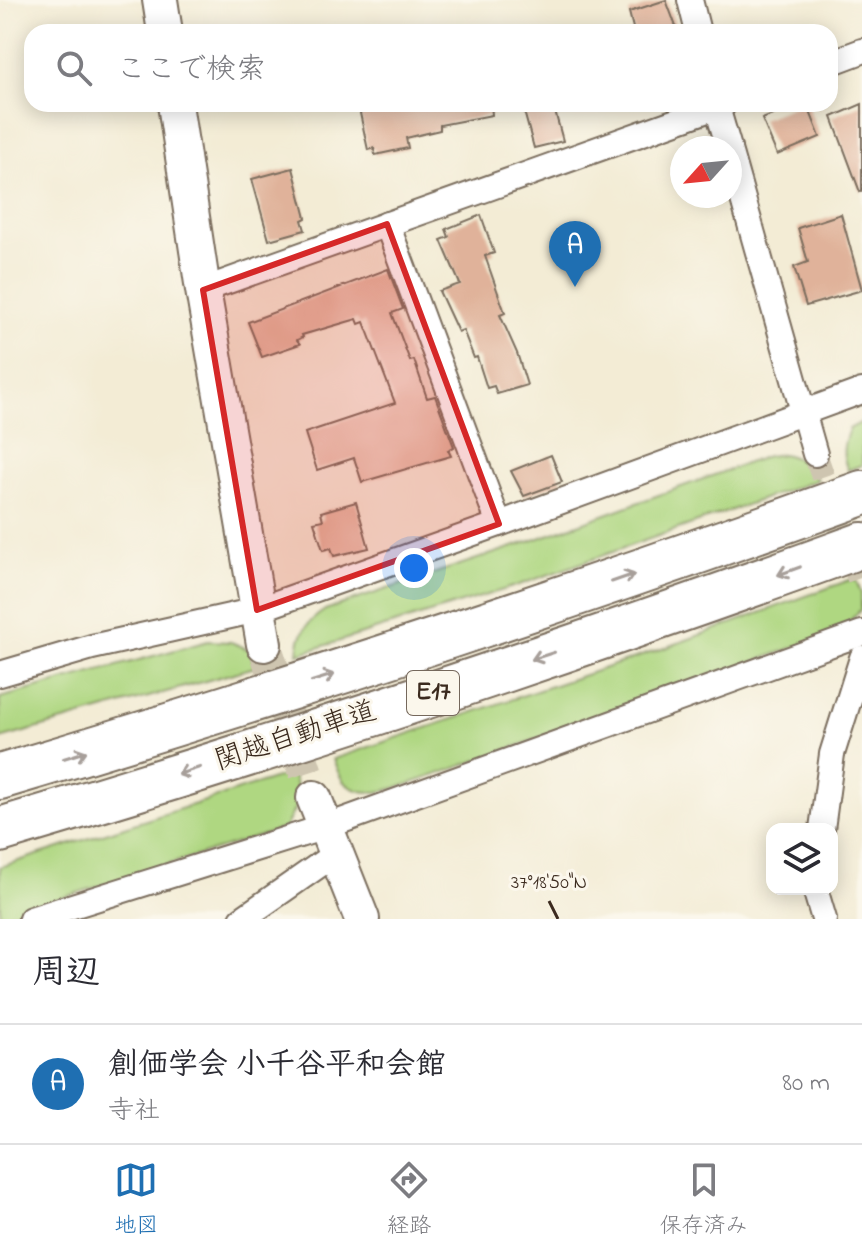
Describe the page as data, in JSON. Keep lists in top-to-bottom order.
{
  "streets": {
    "highway": ["E17", "関越自動車道"]
  },
  "north": "bottom left",
  "page": {
    "search": "ここで検索",
    "pins": "A",
    "heading": "周辺",
    "list": [
      {
        "mark": "A",
        "name": "創価学会 小千谷平和会館",
        "note": "寺社",
        "value": "80 m"
      }
    ],
    "nav": ["地図", "経路", "保存済み"]
  },
  "coordinates": ["37°18'50\"N"]
}
